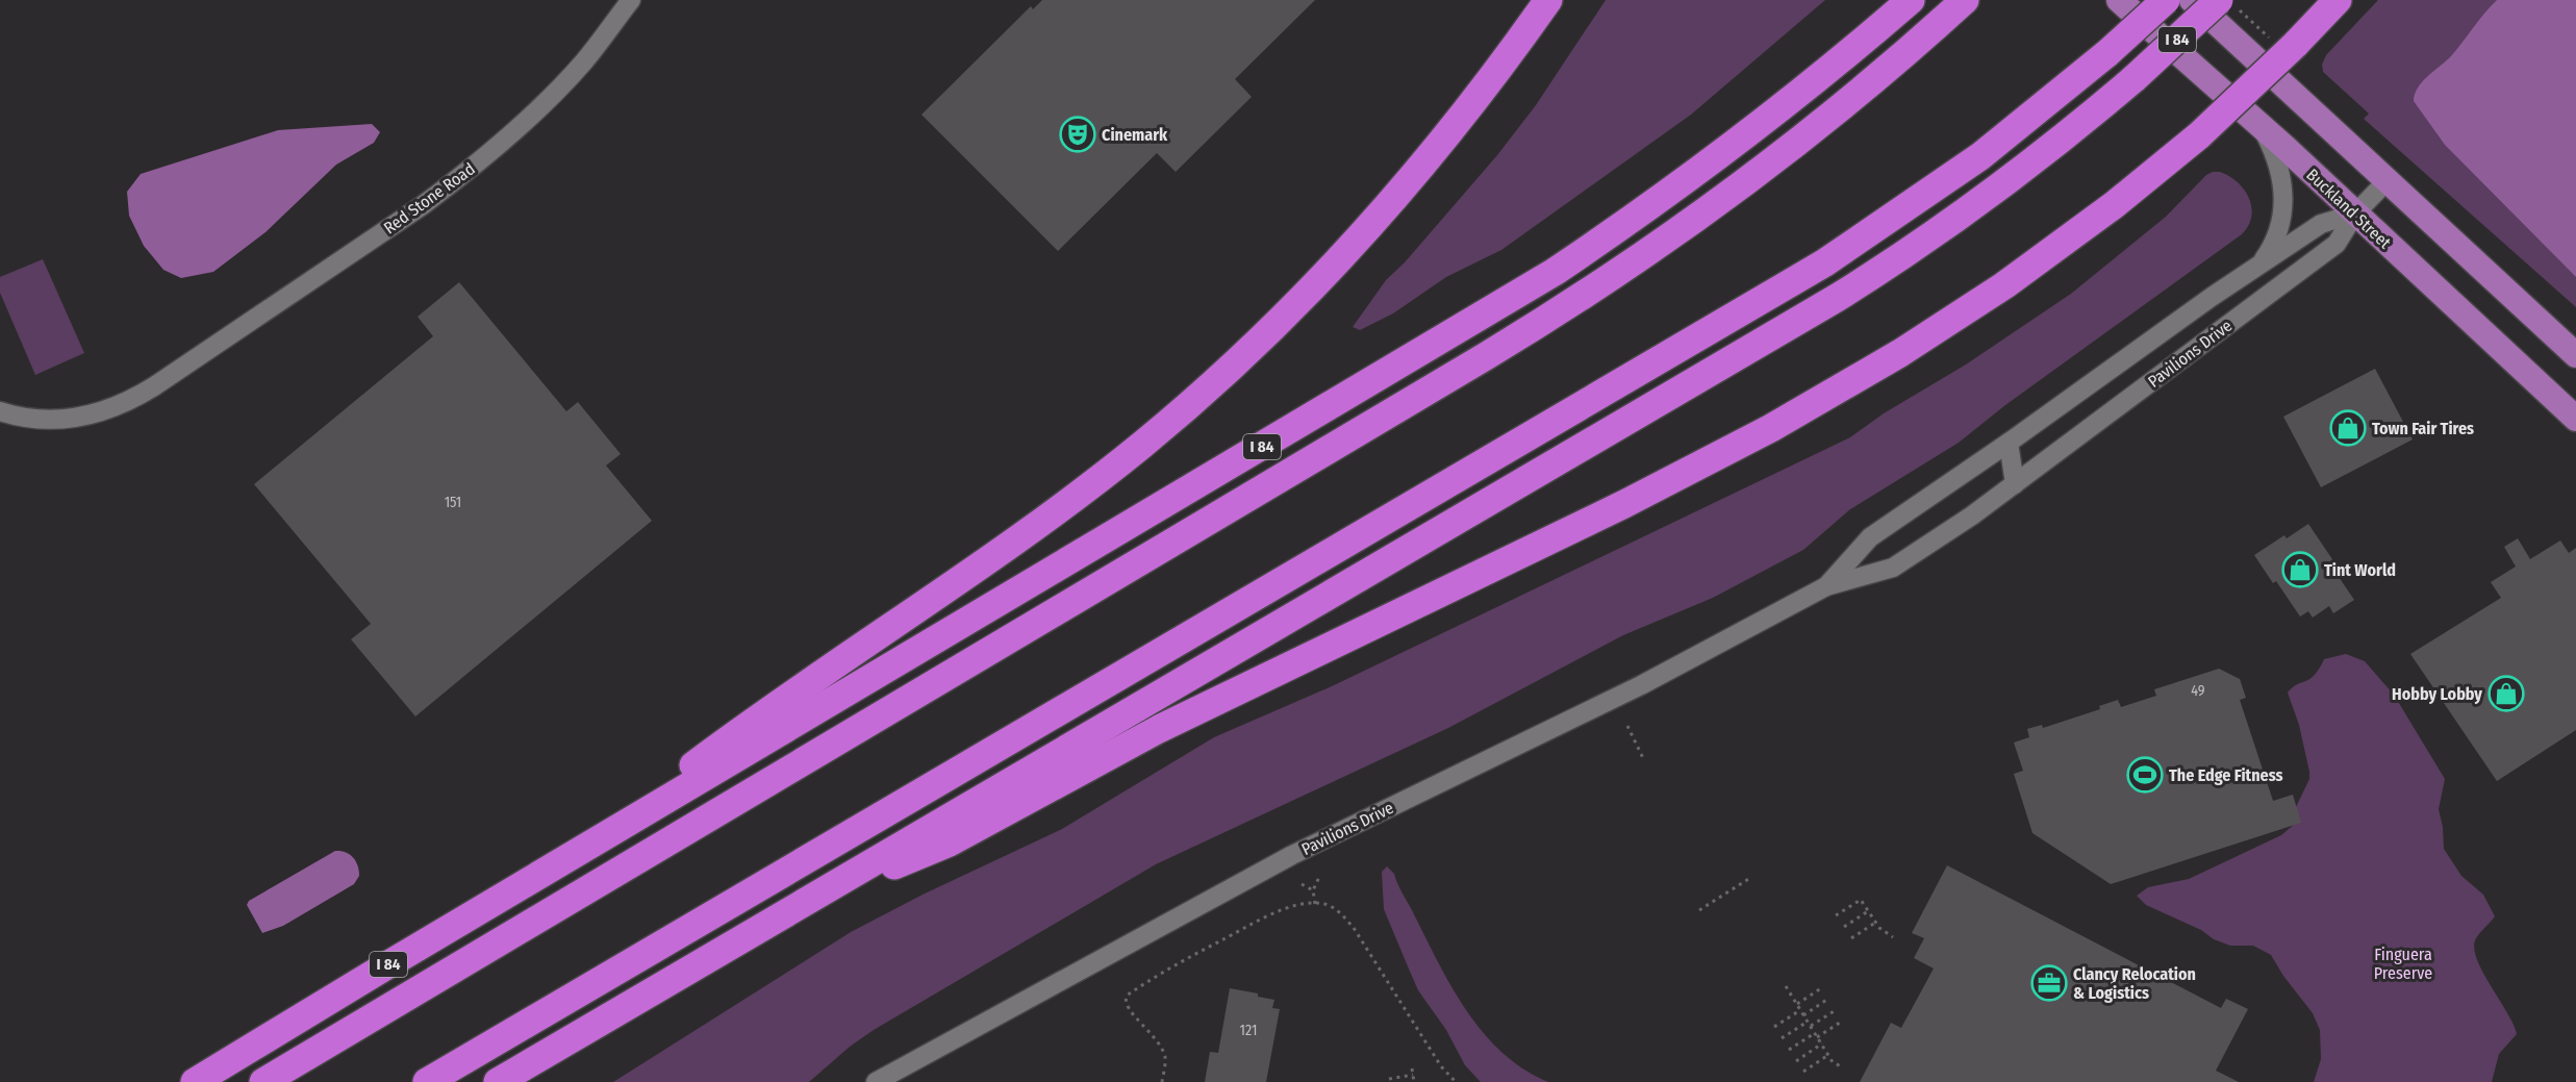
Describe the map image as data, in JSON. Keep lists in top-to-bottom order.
{
  "streets": {
    "highway": ["I 84"],
    "main road": ["Buckland Street"],
    "street": ["Red Stone Road", "Pavilions Drive"]
  },
  "crossings": [
    ["Buckland Street", "Pavilions Drive"]
  ],
  "parks": ["Finguera Preserve"],
  "places": {
    "theatre": ["Cinemark"],
    "shop": ["Town Fair Tires", "Tint World", "Hobby Lobby"],
    "sports": ["The Edge Fitness"],
    "office": ["Clancy Relocation & Logistics"]
  },
  "house_numbers": ["151", "49", "121"]
}
